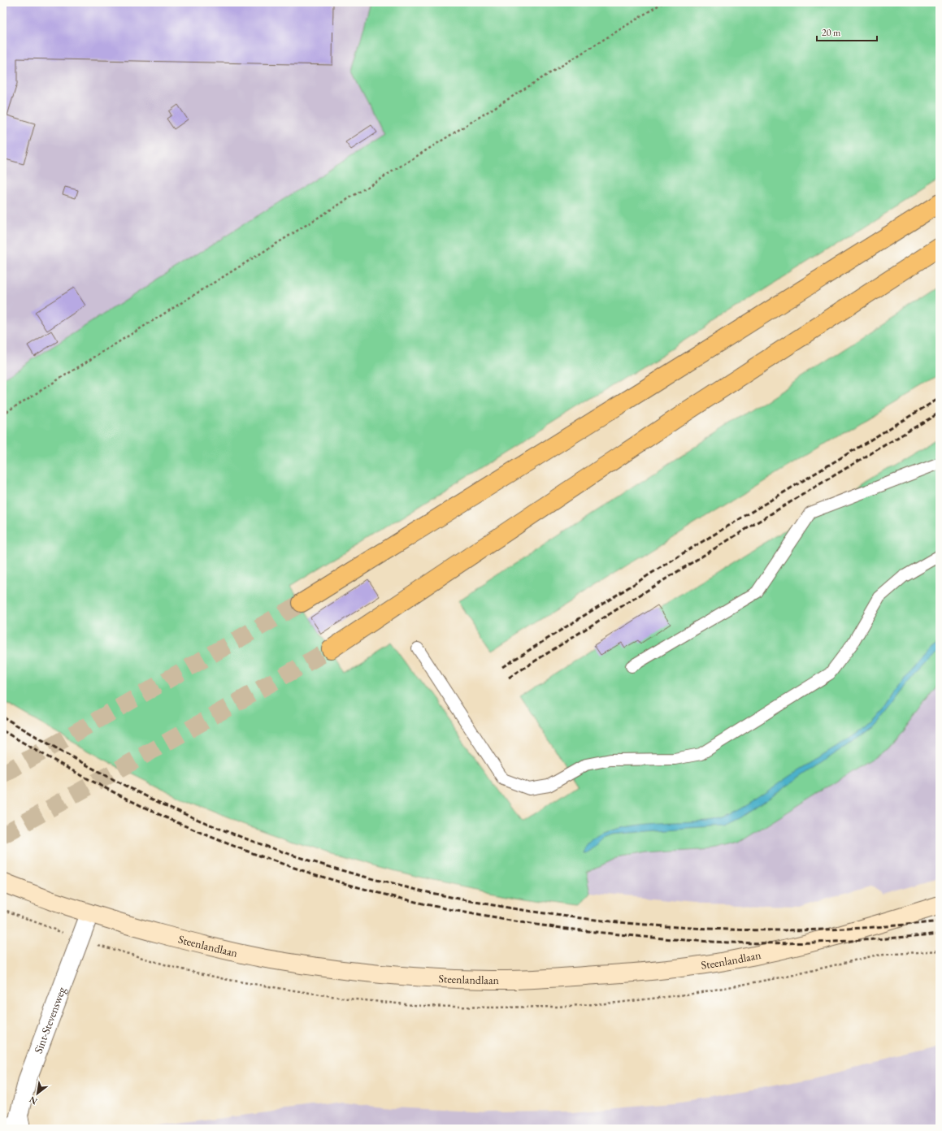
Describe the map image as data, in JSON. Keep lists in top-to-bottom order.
{
  "streets": {
    "main road": ["Steenlandlaan"],
    "street": ["Sint-Stevensweg"]
  },
  "crossings": [
    ["Steenlandlaan", "Sint-Stevensweg"]
  ],
  "scale_bar": "20 m",
  "north": "bottom left"
}
